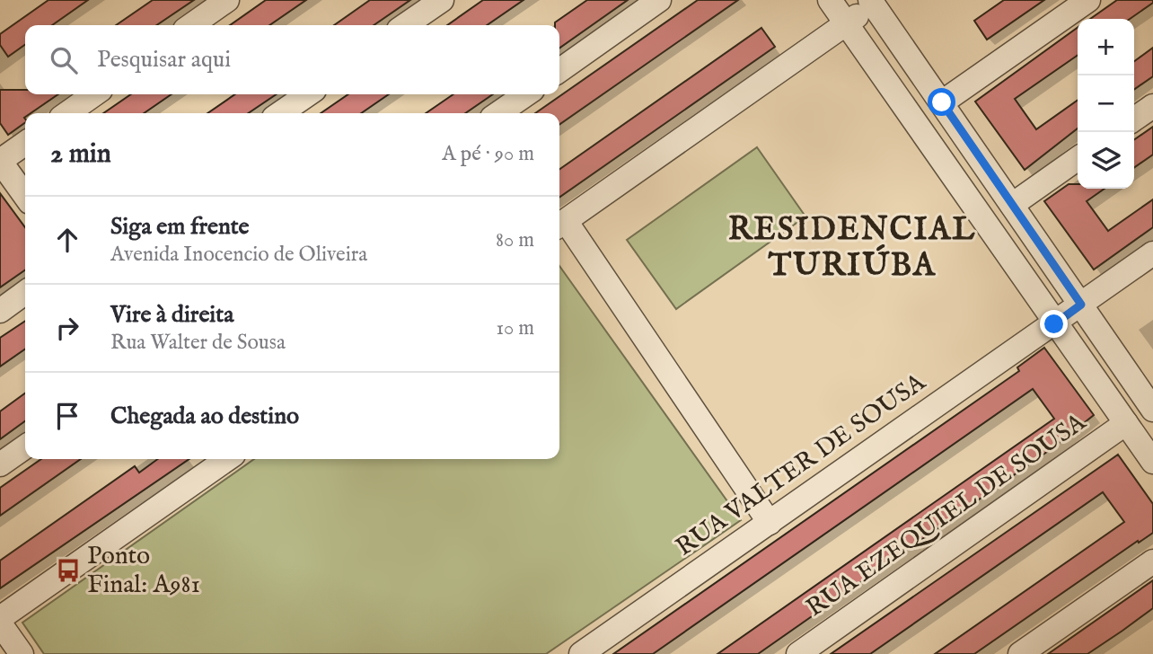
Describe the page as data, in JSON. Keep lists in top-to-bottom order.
{
  "streets": {
    "street": ["RUA VALTER DE SOUSA", "RUA EZEQUIEL DE SOUSA"]
  },
  "districts": ["RESIDENCIAL TURIÚBA"],
  "places": {
    "bus stop": ["Ponto Final: A981"]
  },
  "page": {
    "map_buttons": ["+", "−"],
    "search": "Pesquisar aqui",
    "heading": ["2 min", "A pé · 90 m"],
    "list": [
      ["Siga em frente", "Avenida Inocencio de Oliveira", "80 m"],
      ["Vire à direita", "Rua Walter de Sousa", "10 m"],
      "Chegada ao destino"
    ]
  }
}
